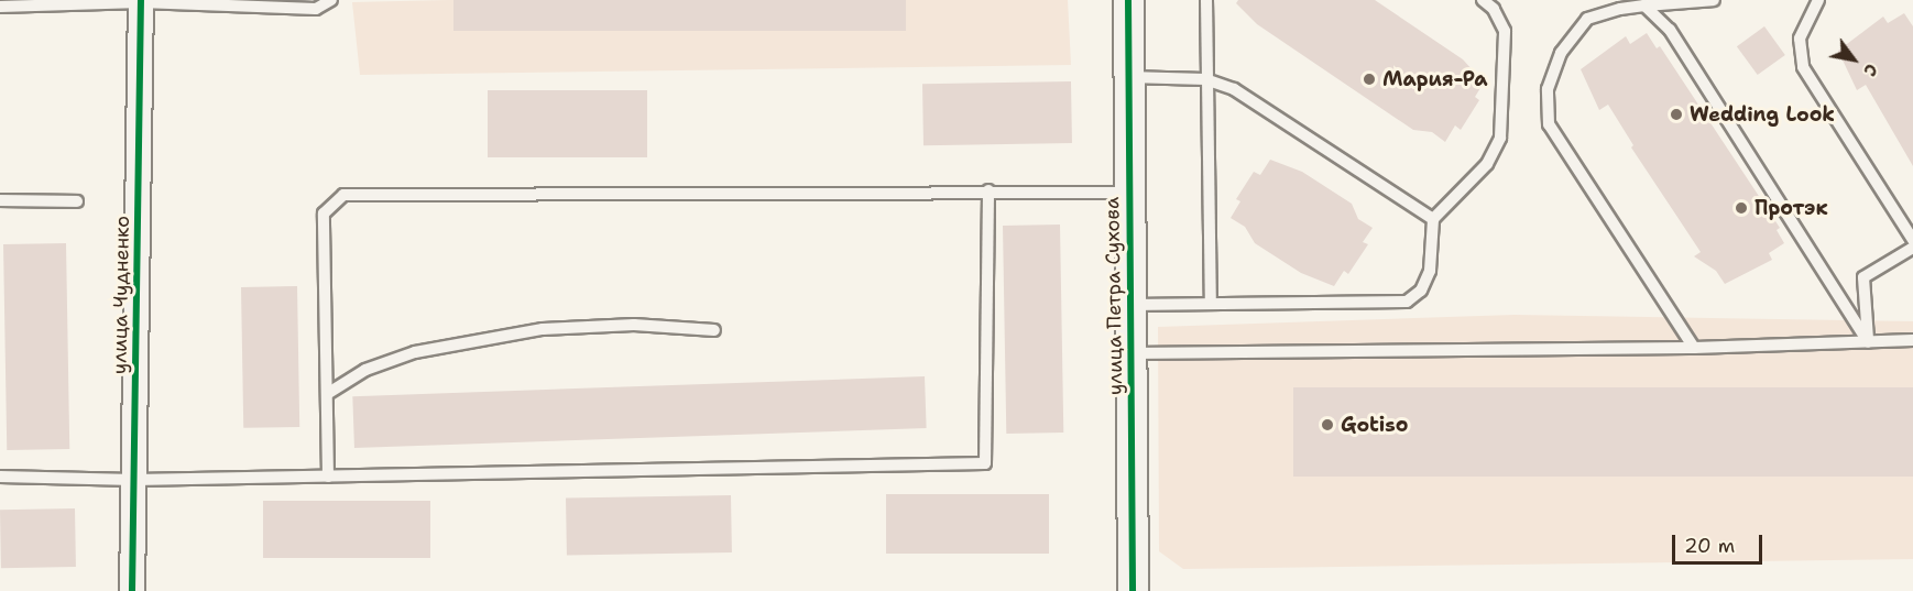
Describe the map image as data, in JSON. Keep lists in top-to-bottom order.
{
  "streets": {
    "street": ["улица Чудненко", "улица Петра Сухова"]
  },
  "places": [
    "Мария-Ра",
    "Wedding Look",
    "Протэк",
    "Gotiso"
  ],
  "scale_bar": "20 m",
  "north": "bottom right"
}
